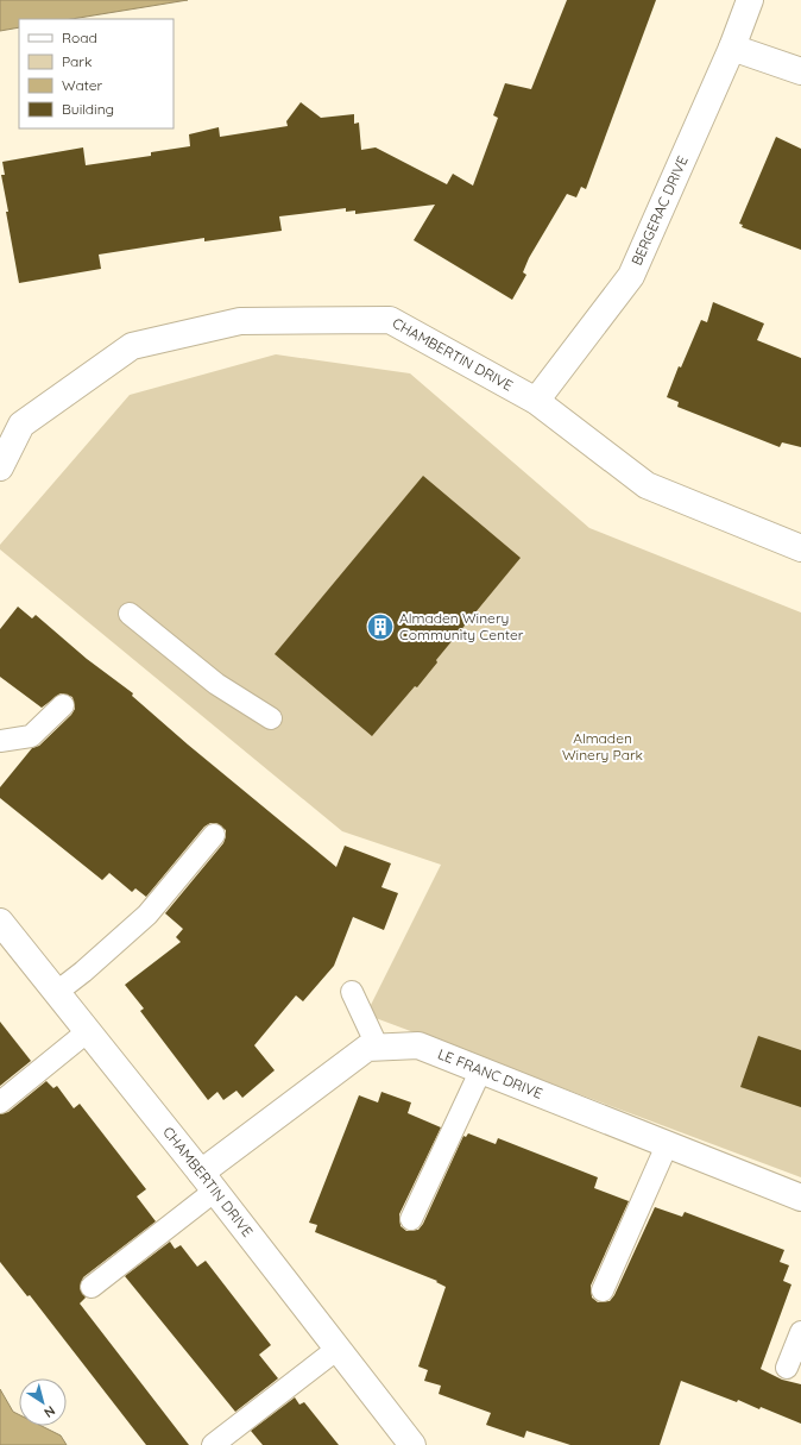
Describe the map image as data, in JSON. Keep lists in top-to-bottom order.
{
  "streets": {
    "street": ["BERGERAC DRIVE", "CHAMBERTIN DRIVE", "LE FRANC DRIVE"]
  },
  "crossings": [
    ["BERGERAC DRIVE", "CHAMBERTIN DRIVE"],
    ["CHAMBERTIN DRIVE", "LE FRANC DRIVE"]
  ],
  "parks": ["Almaden Winery Park"],
  "places": {
    "building": ["Almaden Winery Community Center"]
  },
  "legend": [
    "Road",
    "Park",
    "Water",
    "Building"
  ],
  "north": "bottom right"
}
